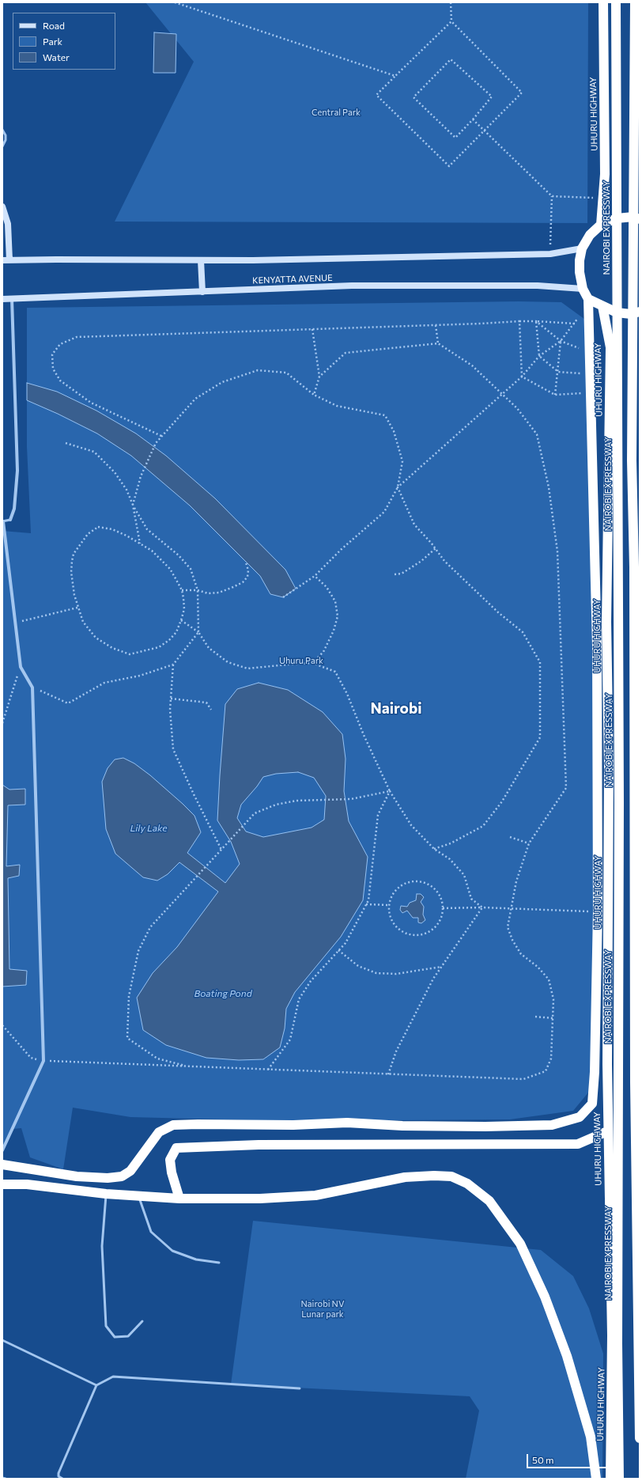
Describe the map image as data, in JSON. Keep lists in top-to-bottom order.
{
  "streets": {
    "highway": ["UHURU HIGHWAY", "NAIROBI EXPRESSWAY"],
    "main road": ["KENYATTA AVENUE"]
  },
  "districts": ["Nairobi"],
  "water": ["Lily Lake", "Boating Pond"],
  "parks": ["Central Park", "Uhuru Park", "Nairobi NV Lunar park"],
  "legend": ["Road", "Park", "Water"],
  "scale_bar": "50 m"
}
